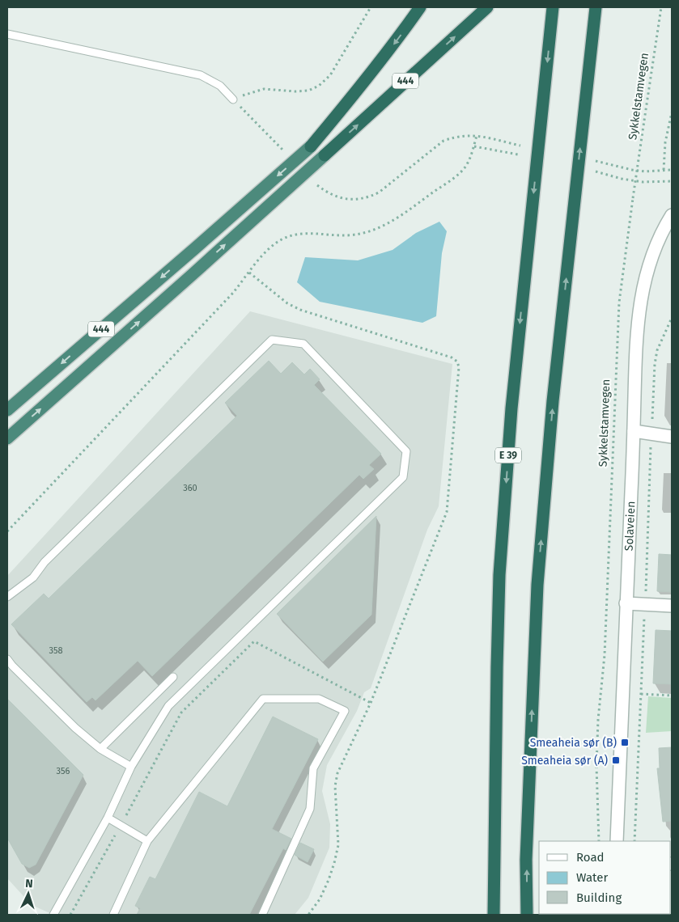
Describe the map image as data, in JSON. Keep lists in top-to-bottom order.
{
  "streets": {
    "highway": ["444", "E 39"],
    "street": ["Solaveien"],
    "path": ["Sykkelstamvegen"]
  },
  "places": {
    "transit": ["Smeaheia sør (B)", "Smeaheia sør (A)"]
  },
  "house_numbers": ["360", "358", "356"],
  "legend": ["Road", "Water", "Building"],
  "north": "top"
}
